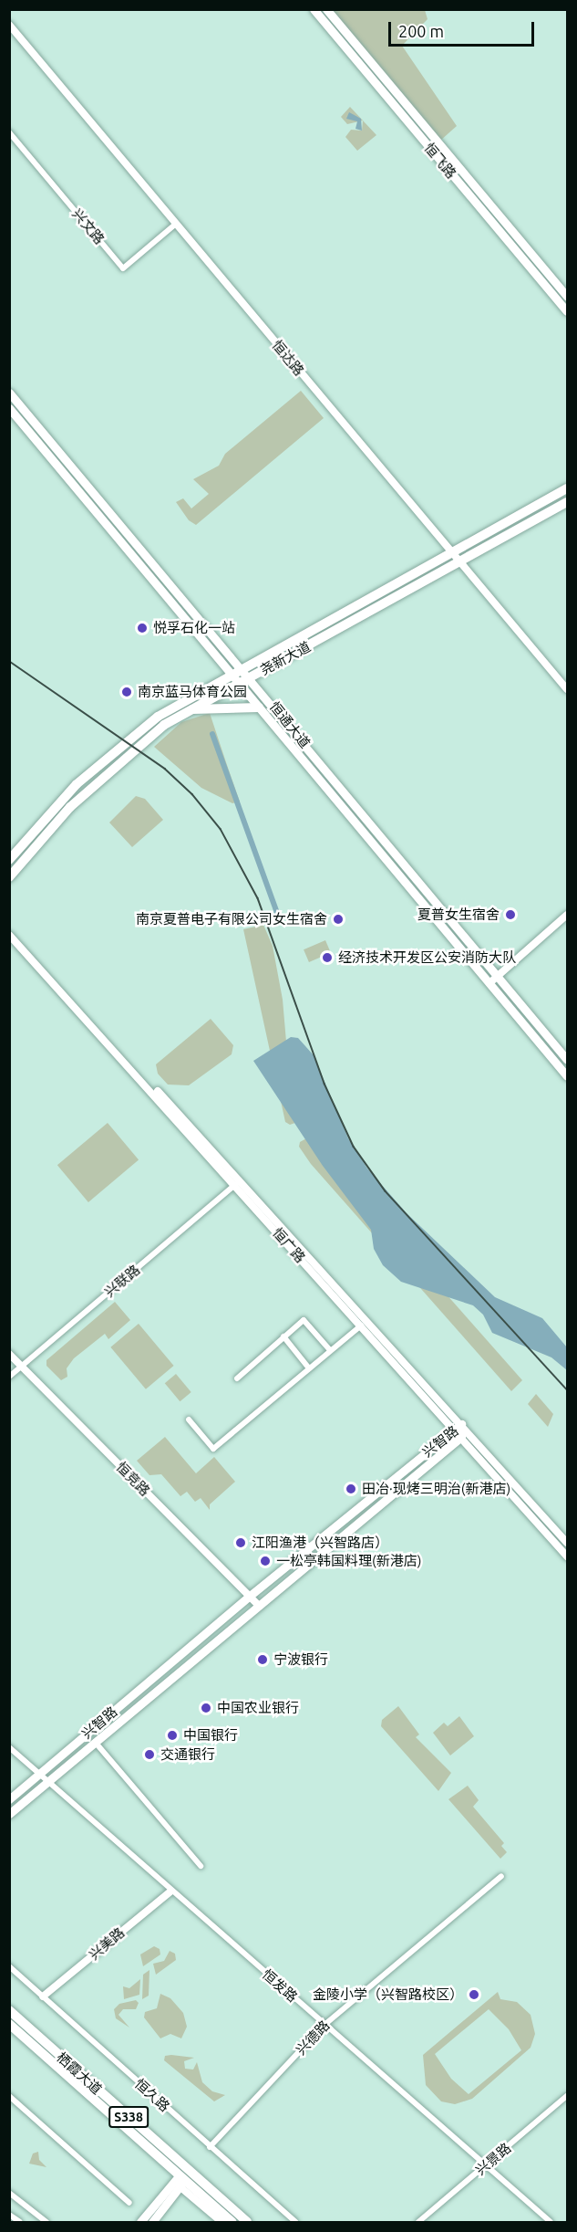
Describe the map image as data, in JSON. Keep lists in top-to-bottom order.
{
  "streets": {
    "main road": [
      "恒飞路",
      "尧新大道",
      "恒通大道",
      "兴智路",
      "栖霞大道",
      "S338"
    ],
    "street": [
      "兴文路",
      "恒达路",
      "恒广路",
      "兴联路",
      "恒竞路",
      "兴美路",
      "恒发路",
      "兴德路",
      "恒久路",
      "兴景路"
    ]
  },
  "crossings": [
    ["兴文路", "恒达路"],
    ["恒达路", "尧新大道"],
    ["尧新大道", "恒通大道"],
    ["恒广路", "兴联路"],
    ["恒广路", "兴智路"],
    ["兴联路", "恒竞路"],
    ["兴智路", "恒竞路"],
    ["兴智路", "恒发路"],
    ["兴美路", "恒发路"],
    ["兴美路", "恒久路"],
    ["恒发路", "兴德路"],
    ["恒发路", "兴景路"],
    ["兴德路", "恒久路"]
  ],
  "places": [
    "悦孚石化一站",
    "南京蓝马体育公园",
    "夏普女生宿舍",
    "南京夏普电子有限公司女生宿舍",
    "经济技术开发区公安消防大队",
    "田冶·现烤三明治(新港店)",
    "江阳渔港（兴智路店）",
    "一松亭韩国料理(新港店)",
    "宁波银行",
    "中国农业银行",
    "中国银行",
    "交通银行",
    "金陵小学（兴智路校区）"
  ],
  "scale_bar": "200 m"
}
